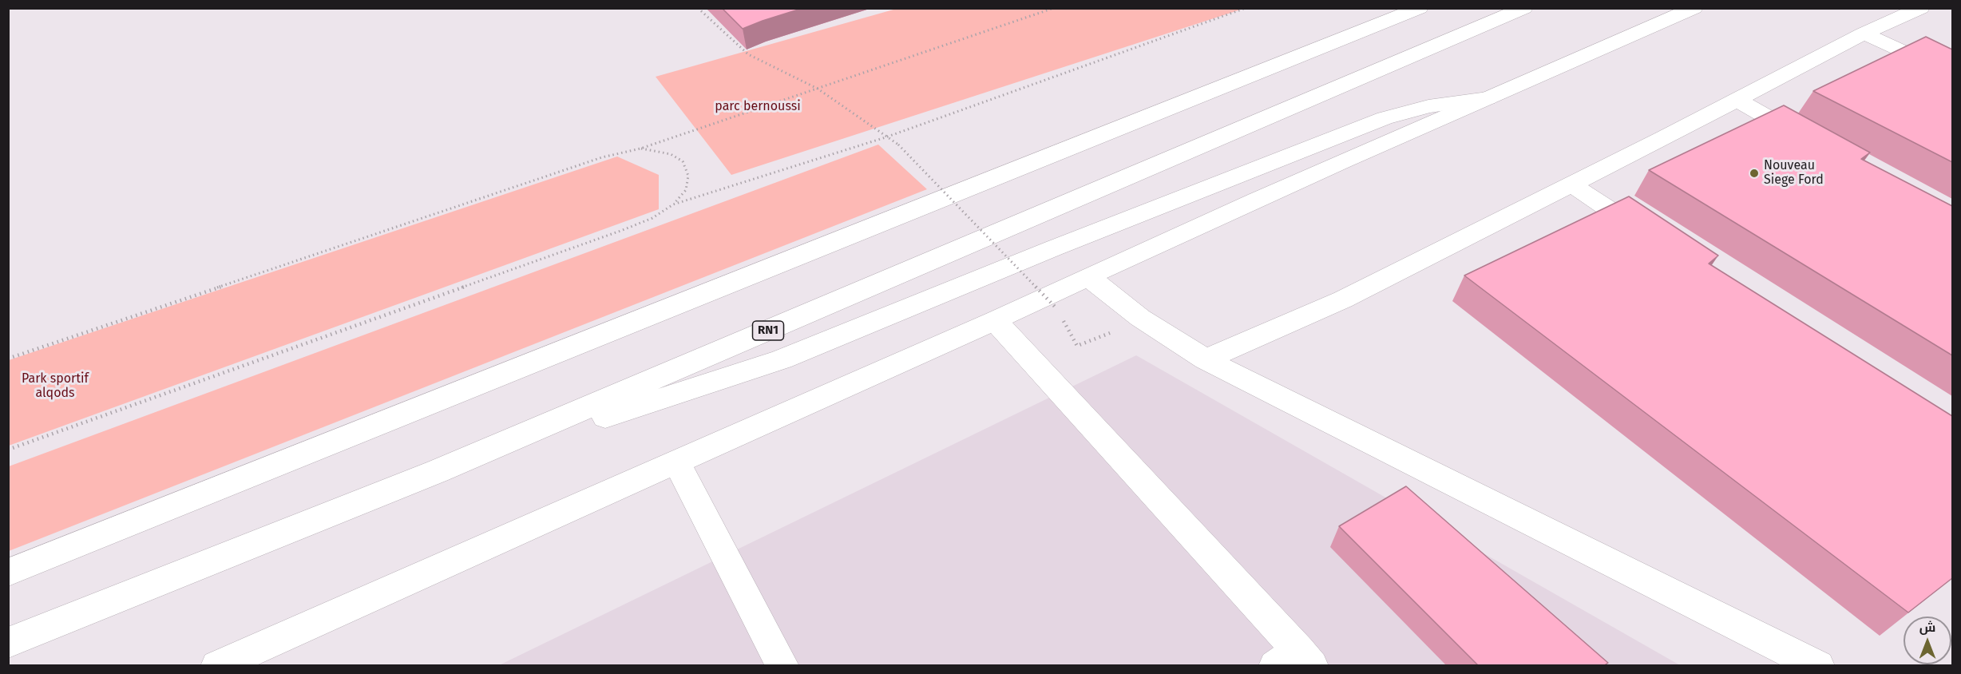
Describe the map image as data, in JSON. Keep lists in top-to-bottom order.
{
  "streets": {
    "main road": ["RN1"]
  },
  "parks": ["parc bernoussi", "Park sportif alqods"],
  "places": ["Nouveau Siege Ford"],
  "north": "top"
}
